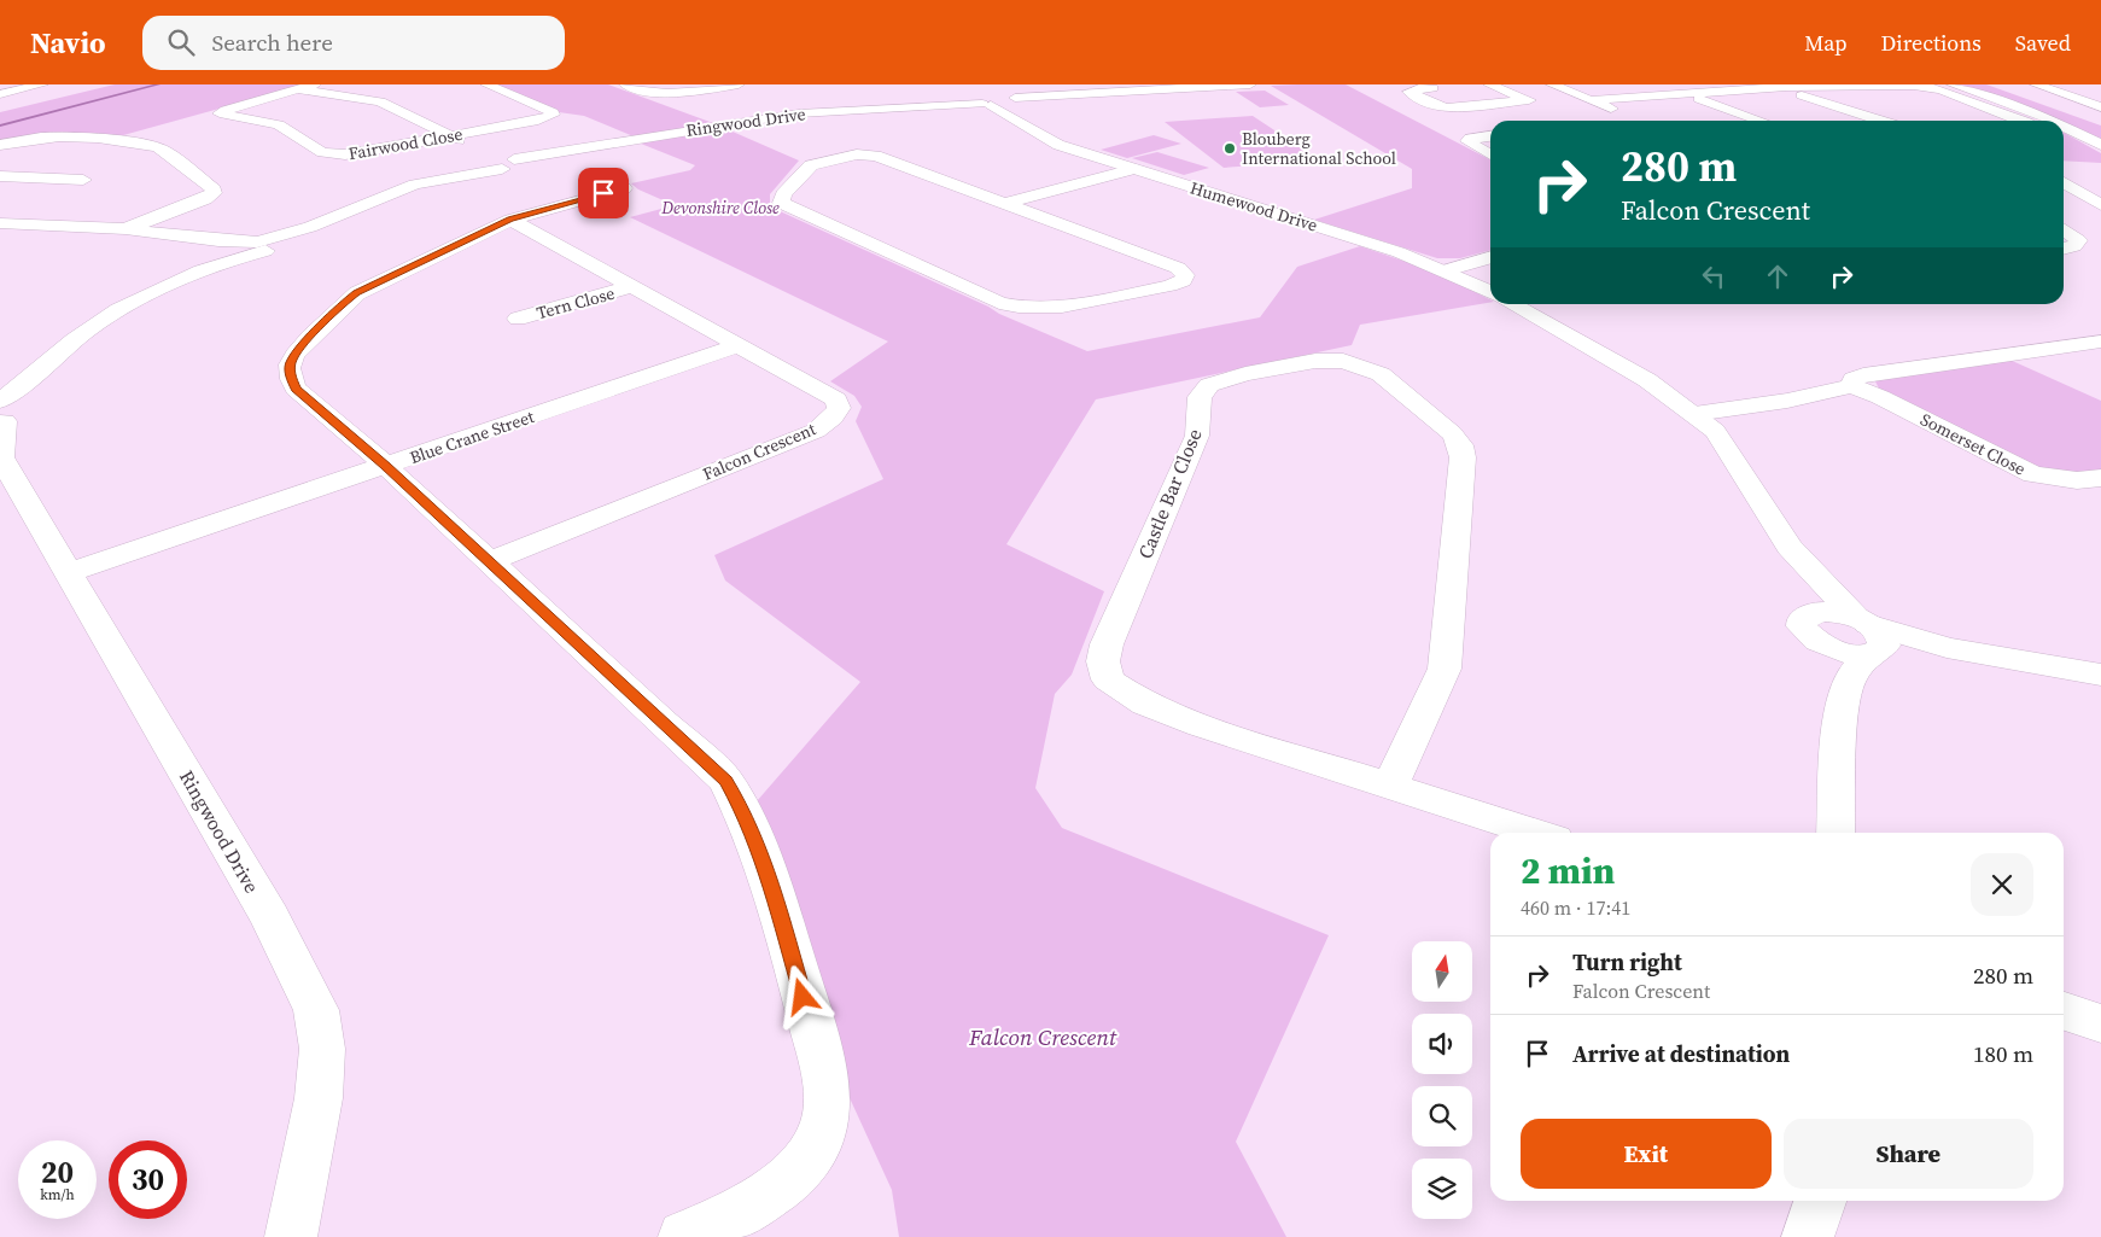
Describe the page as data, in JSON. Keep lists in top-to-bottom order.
{
  "streets": {
    "street": [
      "Ringwood Drive",
      "Fairwood Close",
      "Humewood Drive",
      "Tern Close",
      "Blue Crane Street",
      "Somerset Close",
      "Falcon Crescent",
      "Castle Bar Close"
    ]
  },
  "crossings": [
    ["Ringwood Drive", "Humewood Drive"],
    ["Ringwood Drive", "Blue Crane Street"],
    ["Tern Close", "Falcon Crescent"],
    ["Blue Crane Street", "Falcon Crescent"]
  ],
  "parks": ["Devonshire Close", "Falcon Crescent"],
  "places": ["Blouberg International School"],
  "north": "top",
  "page": {
    "header": "Navio",
    "search": "Search here",
    "nav": ["Map", "Directions", "Saved"],
    "turn": ["280 m", "Falcon Crescent"],
    "heading": ["2 min", "460 m · 17:41"],
    "list": [
      {
        "name": "Turn right",
        "note": "Falcon Crescent",
        "value": "280 m"
      },
      {
        "name": "Arrive at destination",
        "value": "180 m"
      }
    ],
    "buttons": ["Exit", "Share"],
    "speed": "20 km/h",
    "limit": "30"
  }
}
